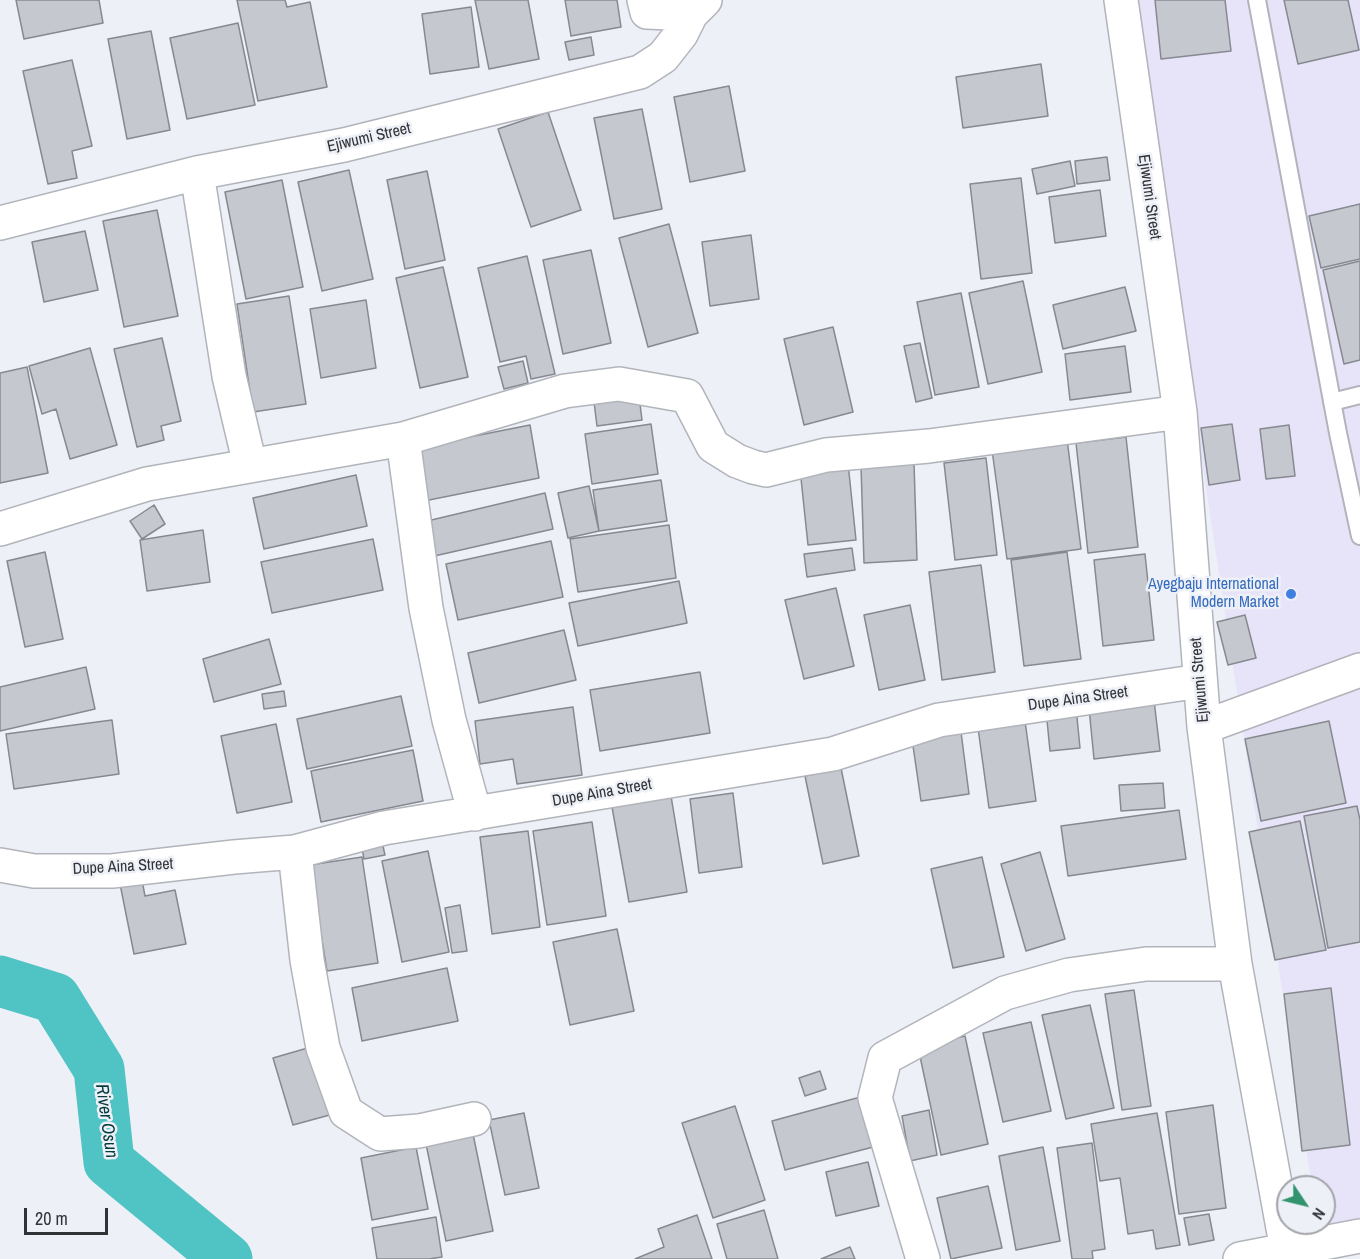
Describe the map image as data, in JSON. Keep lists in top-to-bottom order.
{
  "streets": {
    "street": ["Ejiwumi Street", "Dupe Aina Street"]
  },
  "crossings": [
    ["Ejiwumi Street", "Dupe Aina Street"]
  ],
  "water": ["River Osun"],
  "places": ["Ayegbaju International Modern Market"],
  "scale_bar": "20 m",
  "north": "bottom right"
}
